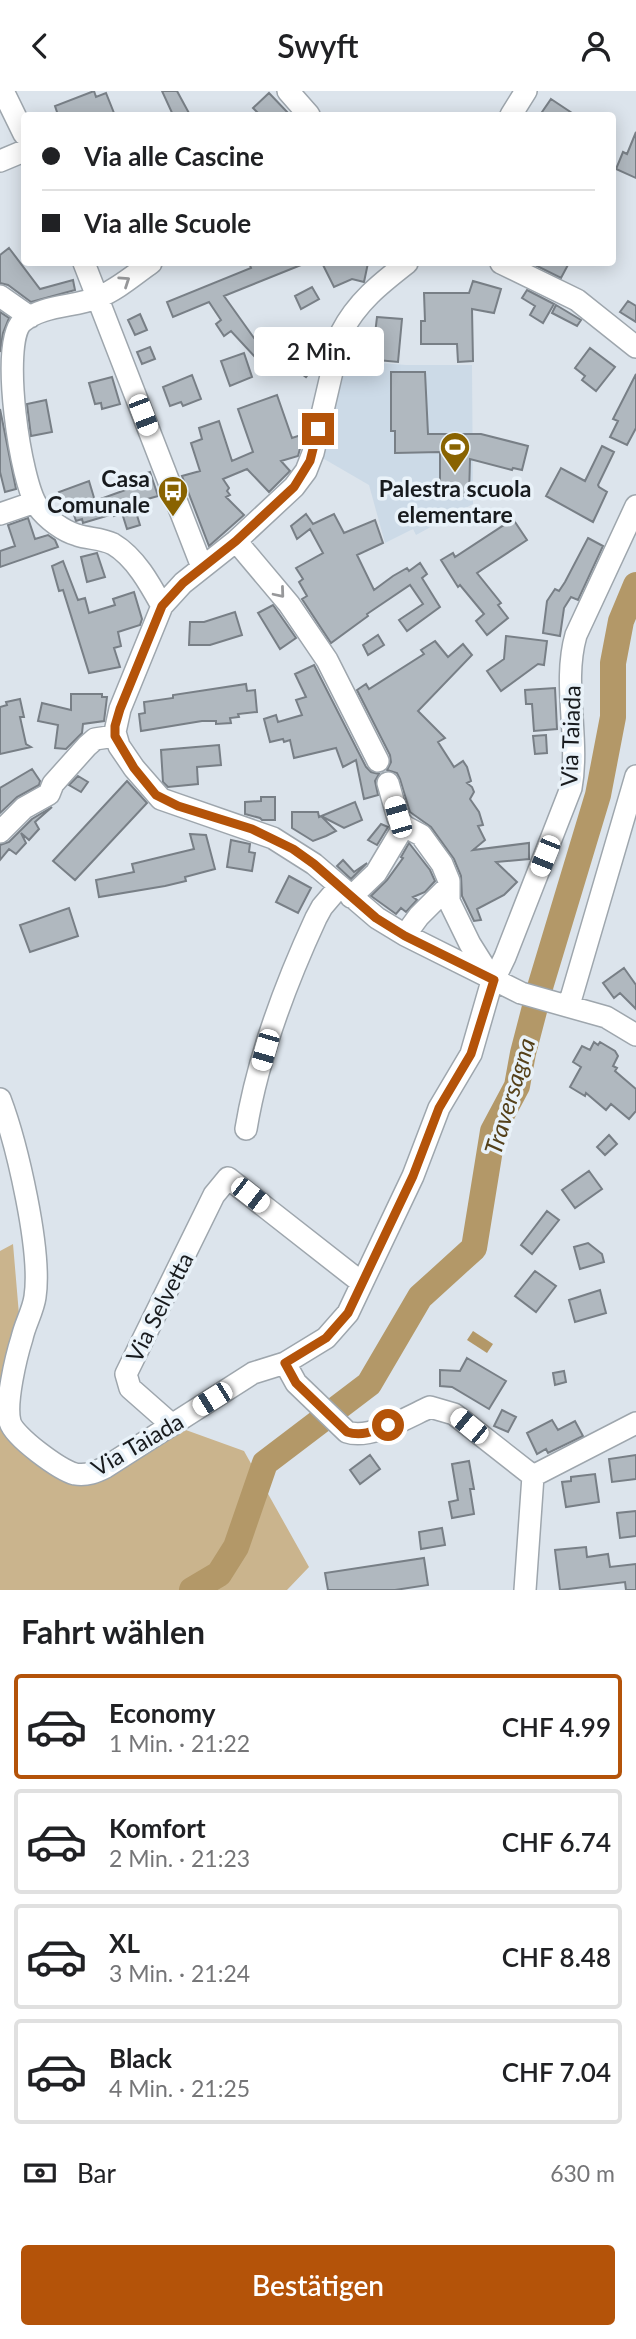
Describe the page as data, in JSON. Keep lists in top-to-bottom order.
{
  "streets": {
    "street": ["Via Taiada", "Via Selvetta"]
  },
  "crossings": [
    ["Via Taiada", "Via Selvetta"]
  ],
  "water": ["Traversagna"],
  "places": {
    "sports": ["Palestra scuola elementare"],
    "bus stop": ["Casa Comunale"]
  },
  "page": {
    "header": "Swyft",
    "banner": ["Via alle Cascine", "Via alle Scuole"],
    "bubble": "2 Min.",
    "heading": "Fahrt wählen",
    "list": [
      {
        "name": "Economy",
        "note": "1 Min. · 21:22",
        "value": "CHF 4.99"
      },
      {
        "name": "Komfort",
        "note": "2 Min. · 21:23",
        "value": "CHF 6.74"
      },
      {
        "name": "XL",
        "note": "3 Min. · 21:24",
        "value": "CHF 8.48"
      },
      {
        "name": "Black",
        "note": "4 Min. · 21:25",
        "value": "CHF 7.04"
      }
    ],
    "pay": ["Bar", "630 m"],
    "buttons": "Bestätigen"
  }
}
